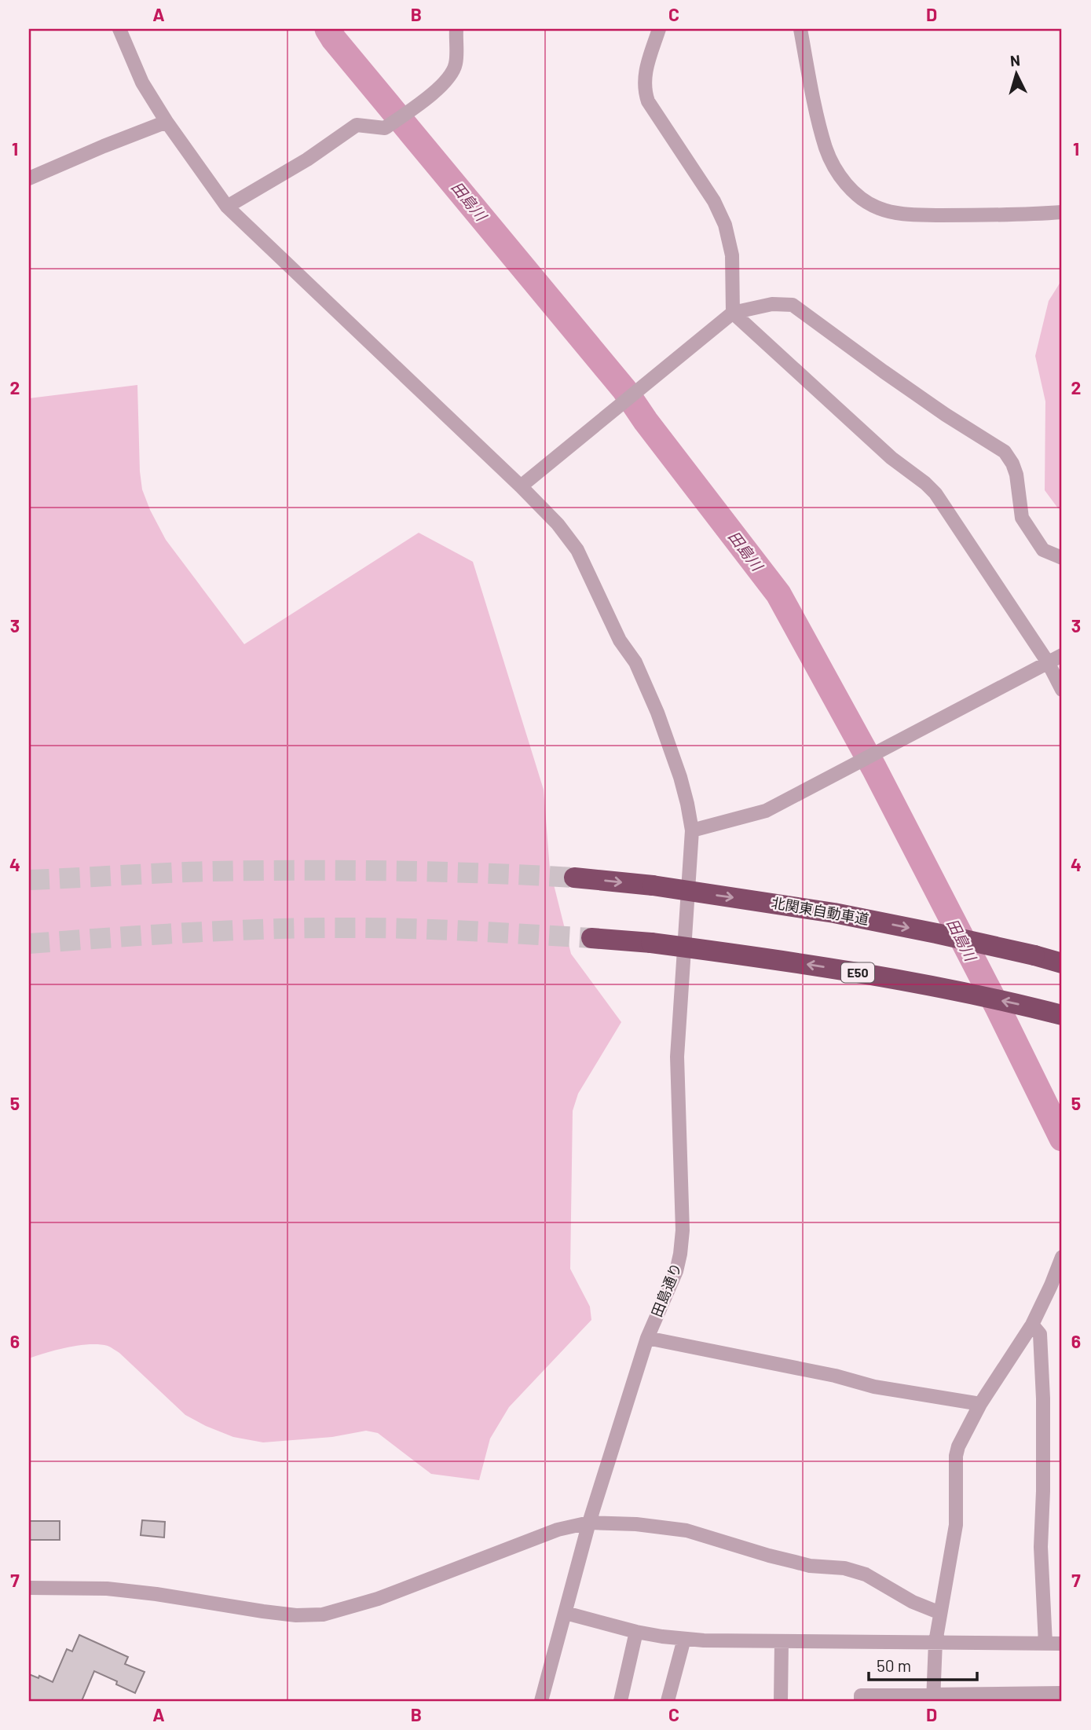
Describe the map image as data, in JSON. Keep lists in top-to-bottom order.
{
  "streets": {
    "highway": ["北関東自動車道", "E50"],
    "street": ["田島通り"]
  },
  "water": ["田島川"],
  "scale_bar": "50 m",
  "north": "top",
  "grid": {
    "columns": [
      "A",
      "B",
      "C",
      "D"
    ],
    "rows": [
      "1",
      "2",
      "3",
      "4",
      "5",
      "6",
      "7"
    ]
  }
}
